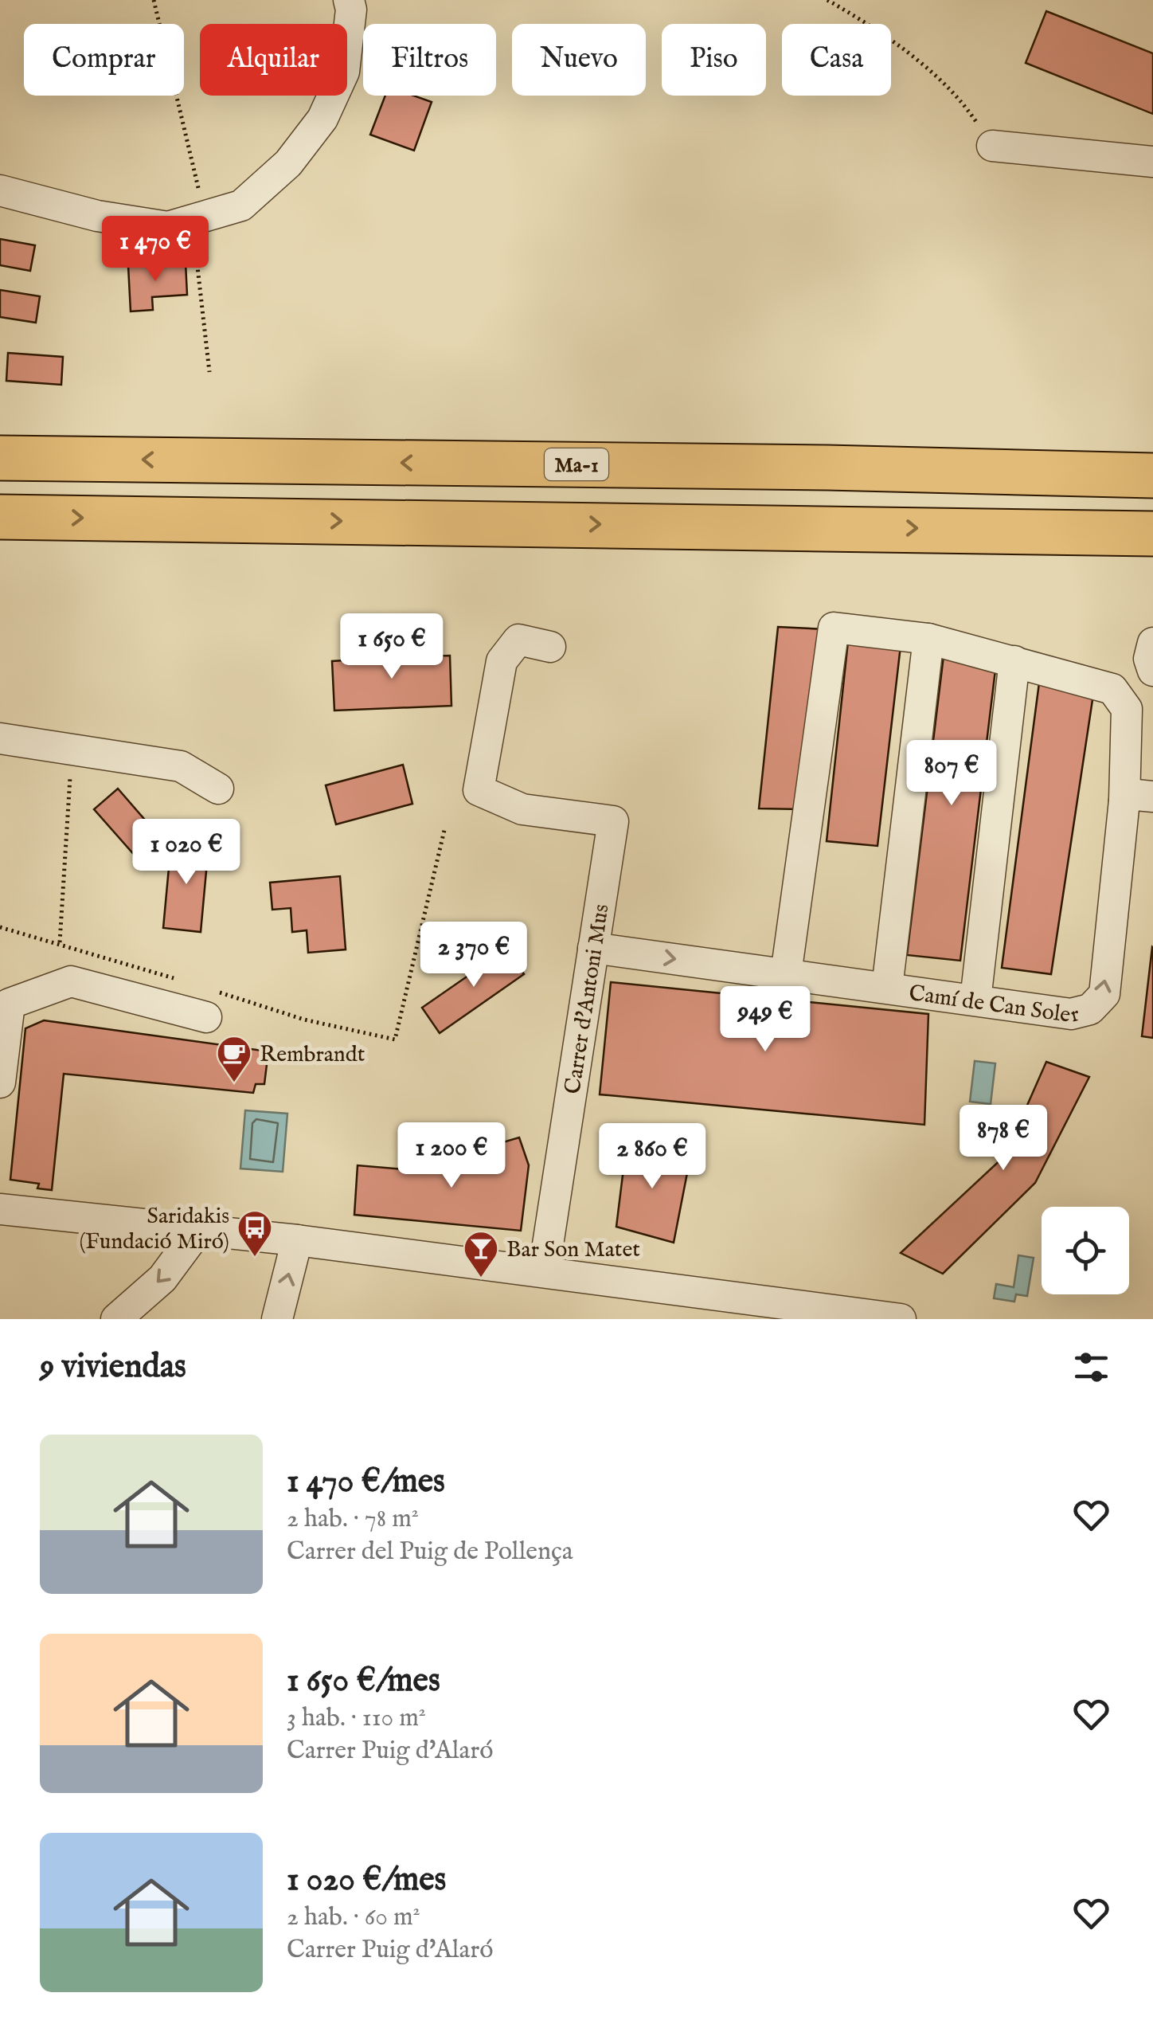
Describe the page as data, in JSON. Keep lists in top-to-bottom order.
{
  "streets": {
    "highway": ["Ma-1"],
    "street": ["Carrer d'Antoni Mus", "Camí de Can Soler"]
  },
  "crossings": [
    ["Carrer d'Antoni Mus", "Camí de Can Soler"]
  ],
  "places": {
    "cafe": ["Rembrandt"],
    "bus stop": ["Saridakis (Fundació Miró)"],
    "bar": ["Bar Son Matet"]
  },
  "page": {
    "chip": [
      "Comprar",
      "Alquilar",
      "Filtros",
      "Nuevo",
      "Piso",
      "Casa"
    ],
    "price": [
      "1 470 €",
      "1 650 €",
      "807 €",
      "1 020 €",
      "2 370 €",
      "949 €",
      "878 €",
      "1 200 €",
      "2 860 €"
    ],
    "heading": "9 viviendas",
    "list": [
      {
        "name": "1 470 €/mes",
        "note": "2 hab. · 78 m² · Carrer del Puig de Pollença"
      },
      {
        "name": "1 650 €/mes",
        "note": "3 hab. · 110 m² · Carrer Puig d'Alaró"
      },
      {
        "name": "1 020 €/mes",
        "note": "2 hab. · 60 m² · Carrer Puig d'Alaró"
      }
    ]
  }
}
